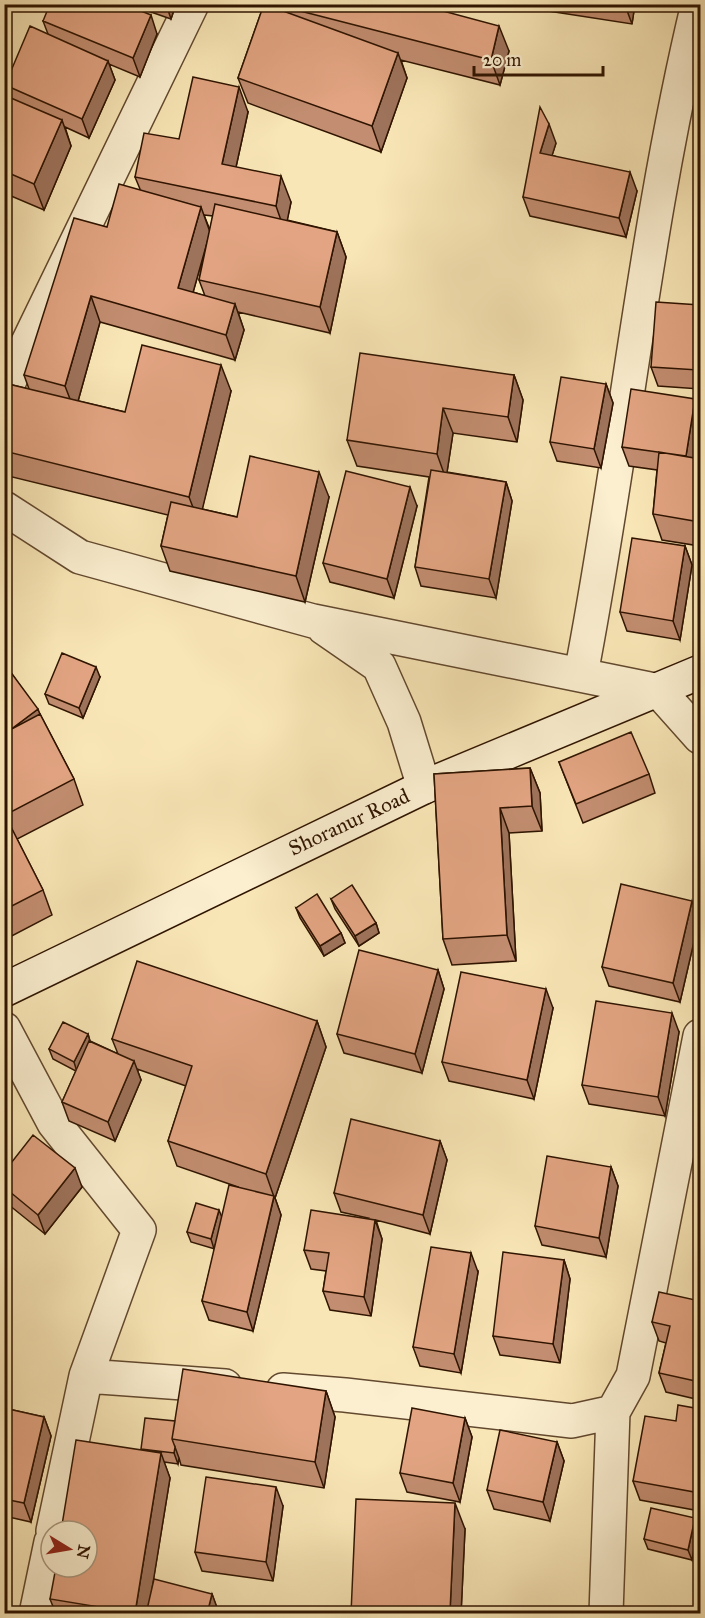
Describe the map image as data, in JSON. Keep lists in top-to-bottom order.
{
  "streets": {
    "street": ["Shoranur Road"]
  },
  "scale_bar": "20 m",
  "north": "right"
}
